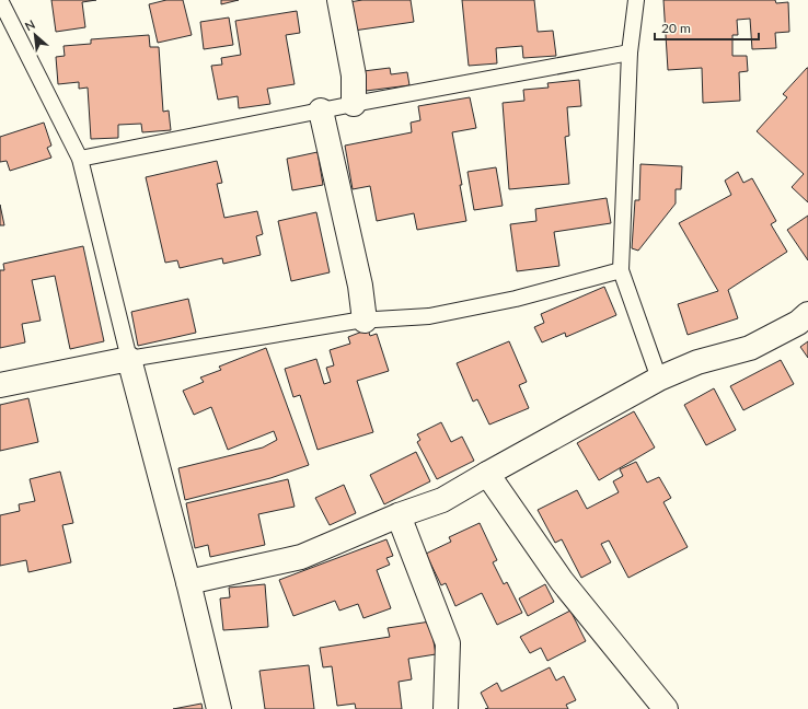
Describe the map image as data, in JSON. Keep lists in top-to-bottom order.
{
  "scale_bar": "20 m",
  "north": "top left"
}
